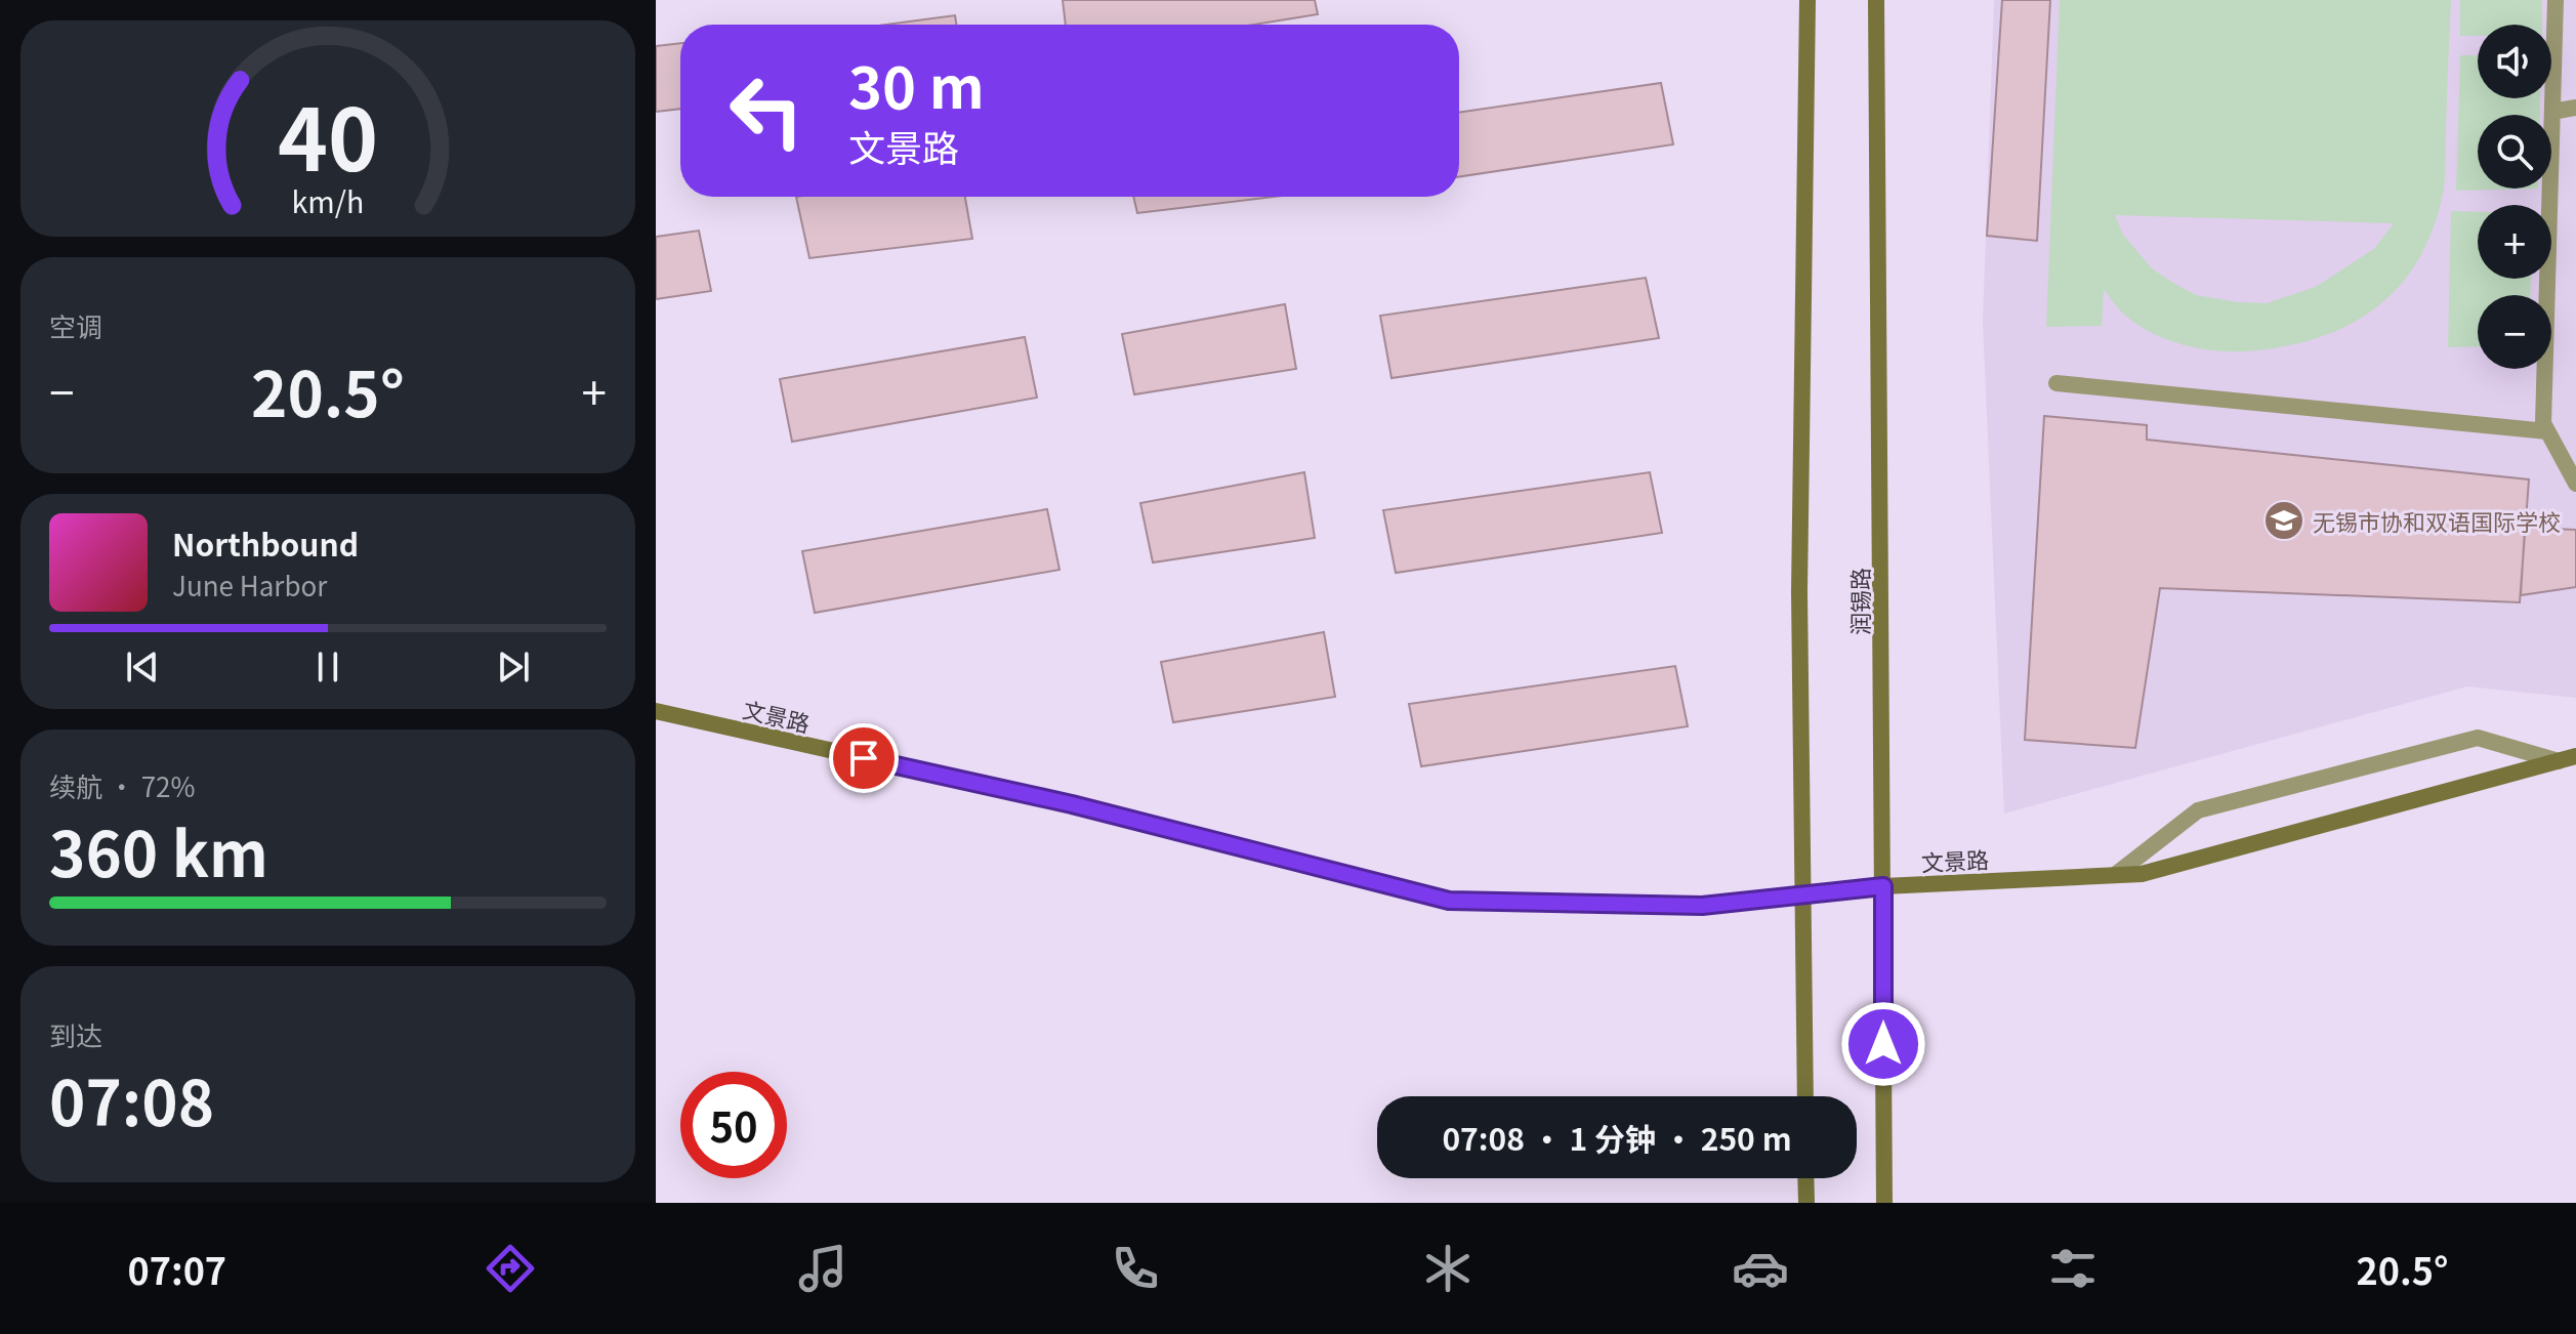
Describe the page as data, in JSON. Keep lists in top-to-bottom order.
{
  "streets": {
    "main road": ["润锡路", "文景路"]
  },
  "crossings": [
    ["润锡路", "文景路"]
  ],
  "places": {
    "school or university": ["无锡市协和双语国际学校"]
  },
  "page": {
    "map_buttons": ["+", "−"],
    "turn": ["30 m", "文景路"],
    "tile": [
      "空调",
      ["续航 · 72%", "360 km"],
      ["到达", "07:08"]
    ],
    "heat": ["−", "20.5°", "+"],
    "song": ["Northbound", "June Harbor"],
    "limit": "50",
    "trip": "07:08 · 1 分钟 · 250 m",
    "tabs": ["07:07", "20.5°"],
    "gauge": ["40", "km/h"]
  }
}
